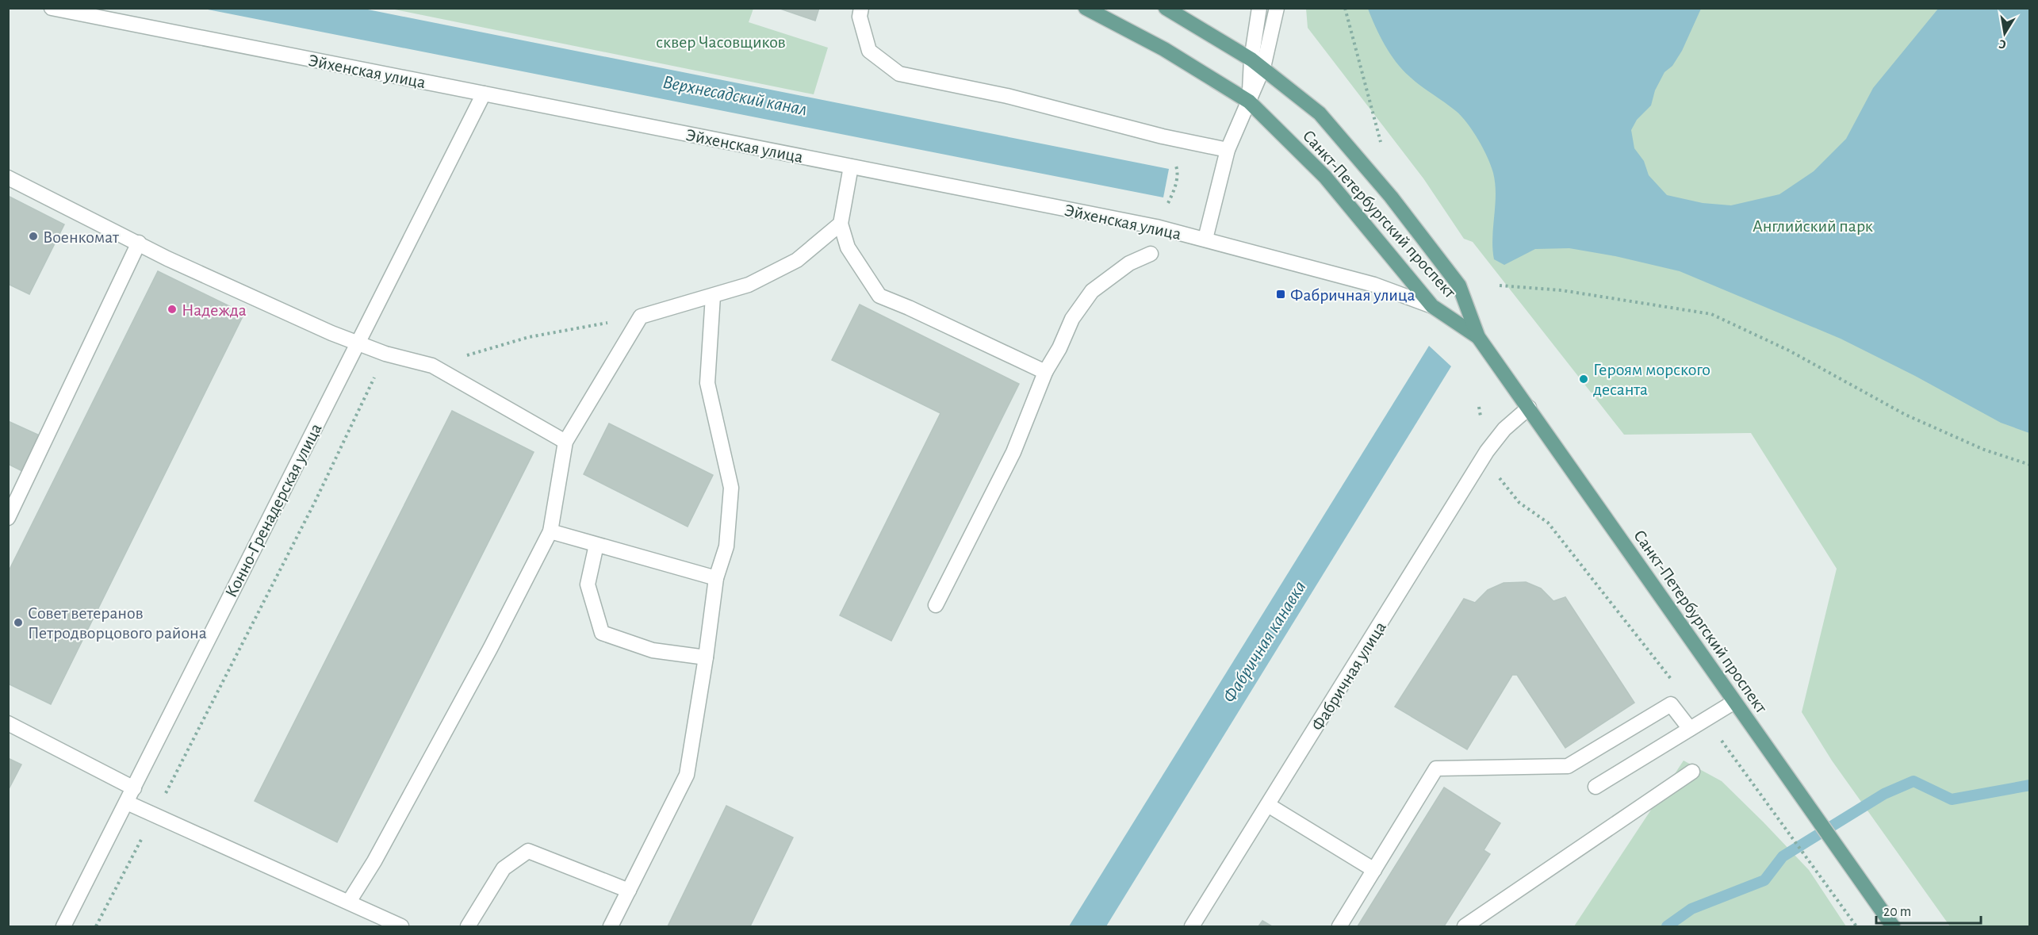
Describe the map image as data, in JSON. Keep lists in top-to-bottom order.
{
  "streets": {
    "main road": ["Санкт-Петербургский проспект"],
    "street": ["Эйхенская улица", "Конно-Гренадерская улица", "Фабричная улица"]
  },
  "crossings": [
    ["Эйхенская улица", "Санкт-Петербургский проспект"],
    ["Эйхенская улица", "Конно-Гренадерская улица"],
    ["Санкт-Петербургский проспект", "Фабричная улица"]
  ],
  "water": ["Верхнесадский канал", "Фабричная канавка"],
  "parks": ["сквер Часовщиков", "Английский парк"],
  "places": {
    "other": [
      "Военкомат",
      "Надежда",
      "Героям морского десанта",
      "Совет ветеранов Петродворцового района"
    ],
    "transit": ["Фабричная улица"]
  },
  "scale_bar": "20 m",
  "north": "bottom"
}
